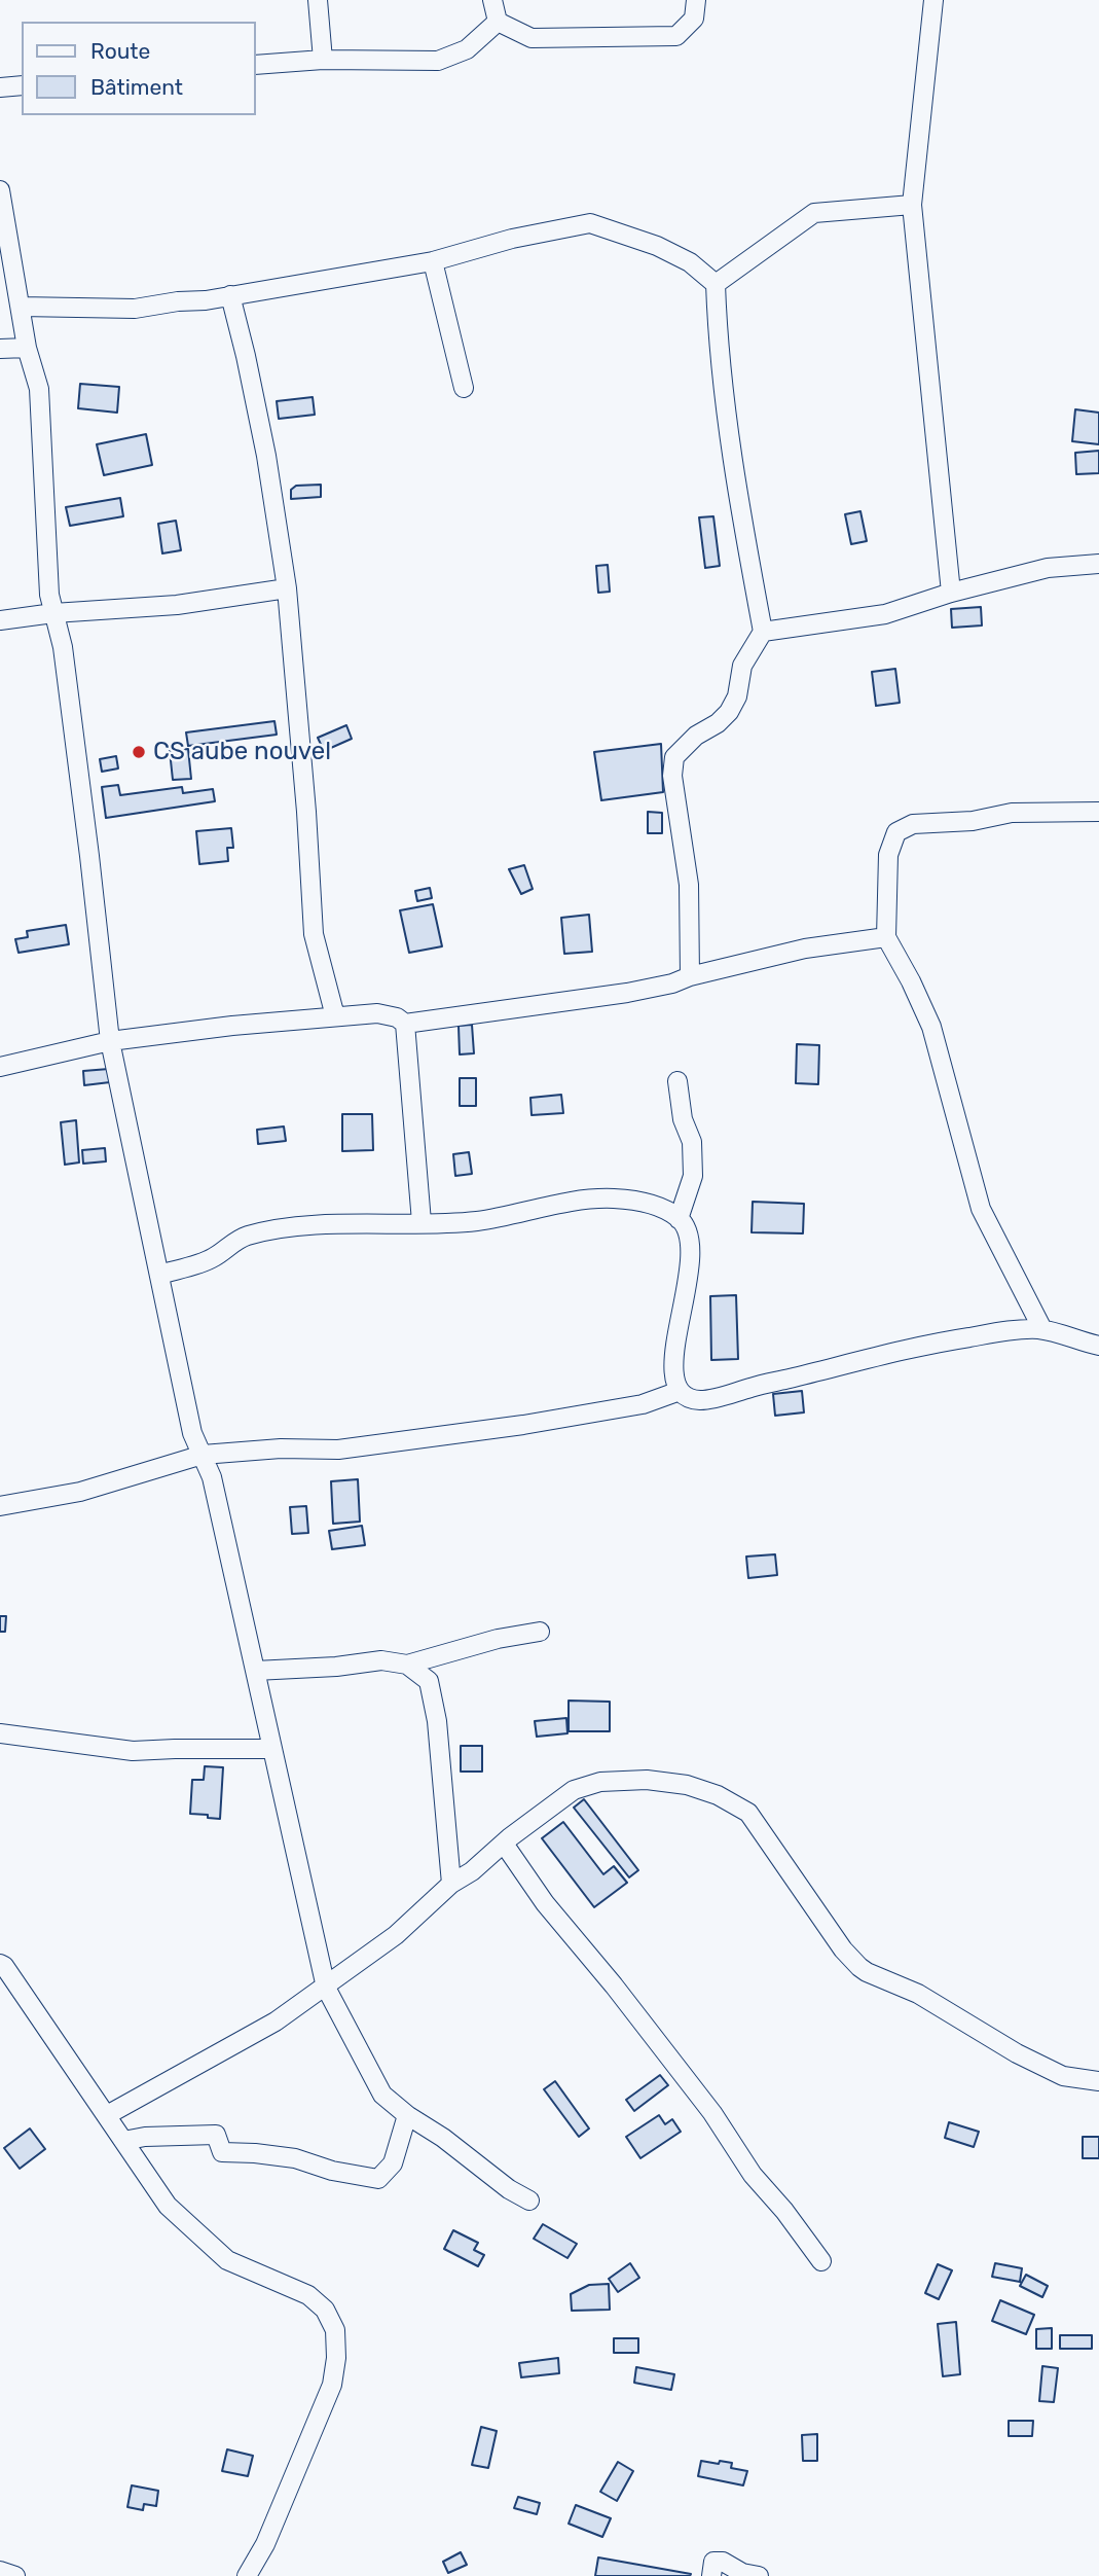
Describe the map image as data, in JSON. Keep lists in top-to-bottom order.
{
  "places": ["CS aube nouvel"],
  "legend": ["Route", "Bâtiment"]
}
